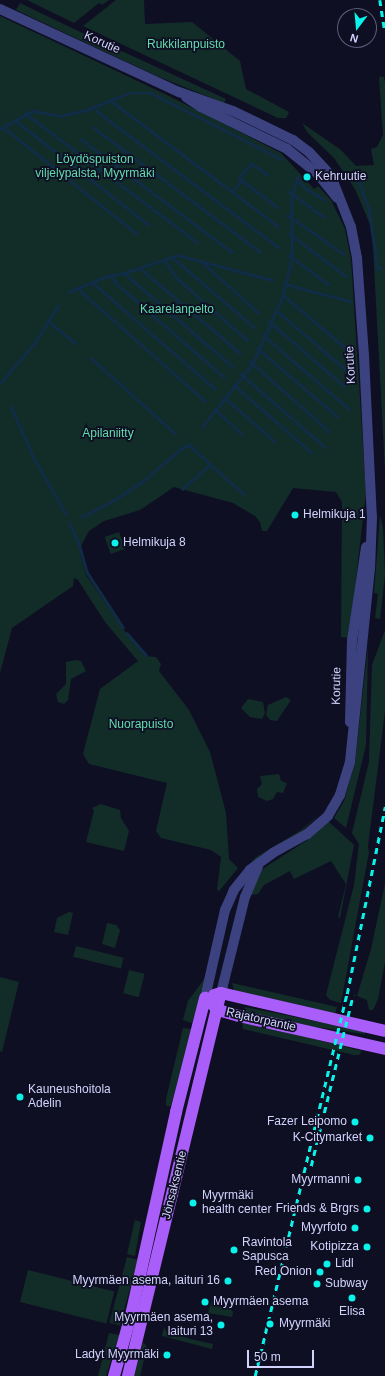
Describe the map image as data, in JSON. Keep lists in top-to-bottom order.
{
  "streets": {
    "main road": ["Rajatorpantie", "Jönsaksentie"],
    "street": ["Korutie"]
  },
  "crossings": [
    ["Korutie", "Rajatorpantie"],
    ["Korutie", "Jönsaksentie"],
    ["Rajatorpantie", "Jönsaksentie"]
  ],
  "parks": [
    "Rukkilanpuisto",
    "Löydöspuiston viljelypalsta, Myyrmäki",
    "Kaarelanpelto",
    "Apilaniitty",
    "Nuorapuisto"
  ],
  "places": [
    "Kehruutie",
    "Helmikuja 1",
    "Helmikuja 8",
    "Kauneushoitola Adelin",
    "Fazer Leipomo",
    "K-Citymarket",
    "Myyrmanni",
    "Myyrmäki health center",
    "Friends & Brgrs",
    "Myyrfoto",
    "Kotipizza",
    "Ravintola Sapusca",
    "Lidl",
    "Red Onion",
    "Myyrmäen asema, laituri 16",
    "Subway",
    "Elisa",
    "Myyrmäen asema",
    "Myyrmäki",
    "Myyrmäen asema, laituri 13",
    "Ladyt Myyrmäki"
  ],
  "scale_bar": "50 m",
  "north": "bottom"
}
